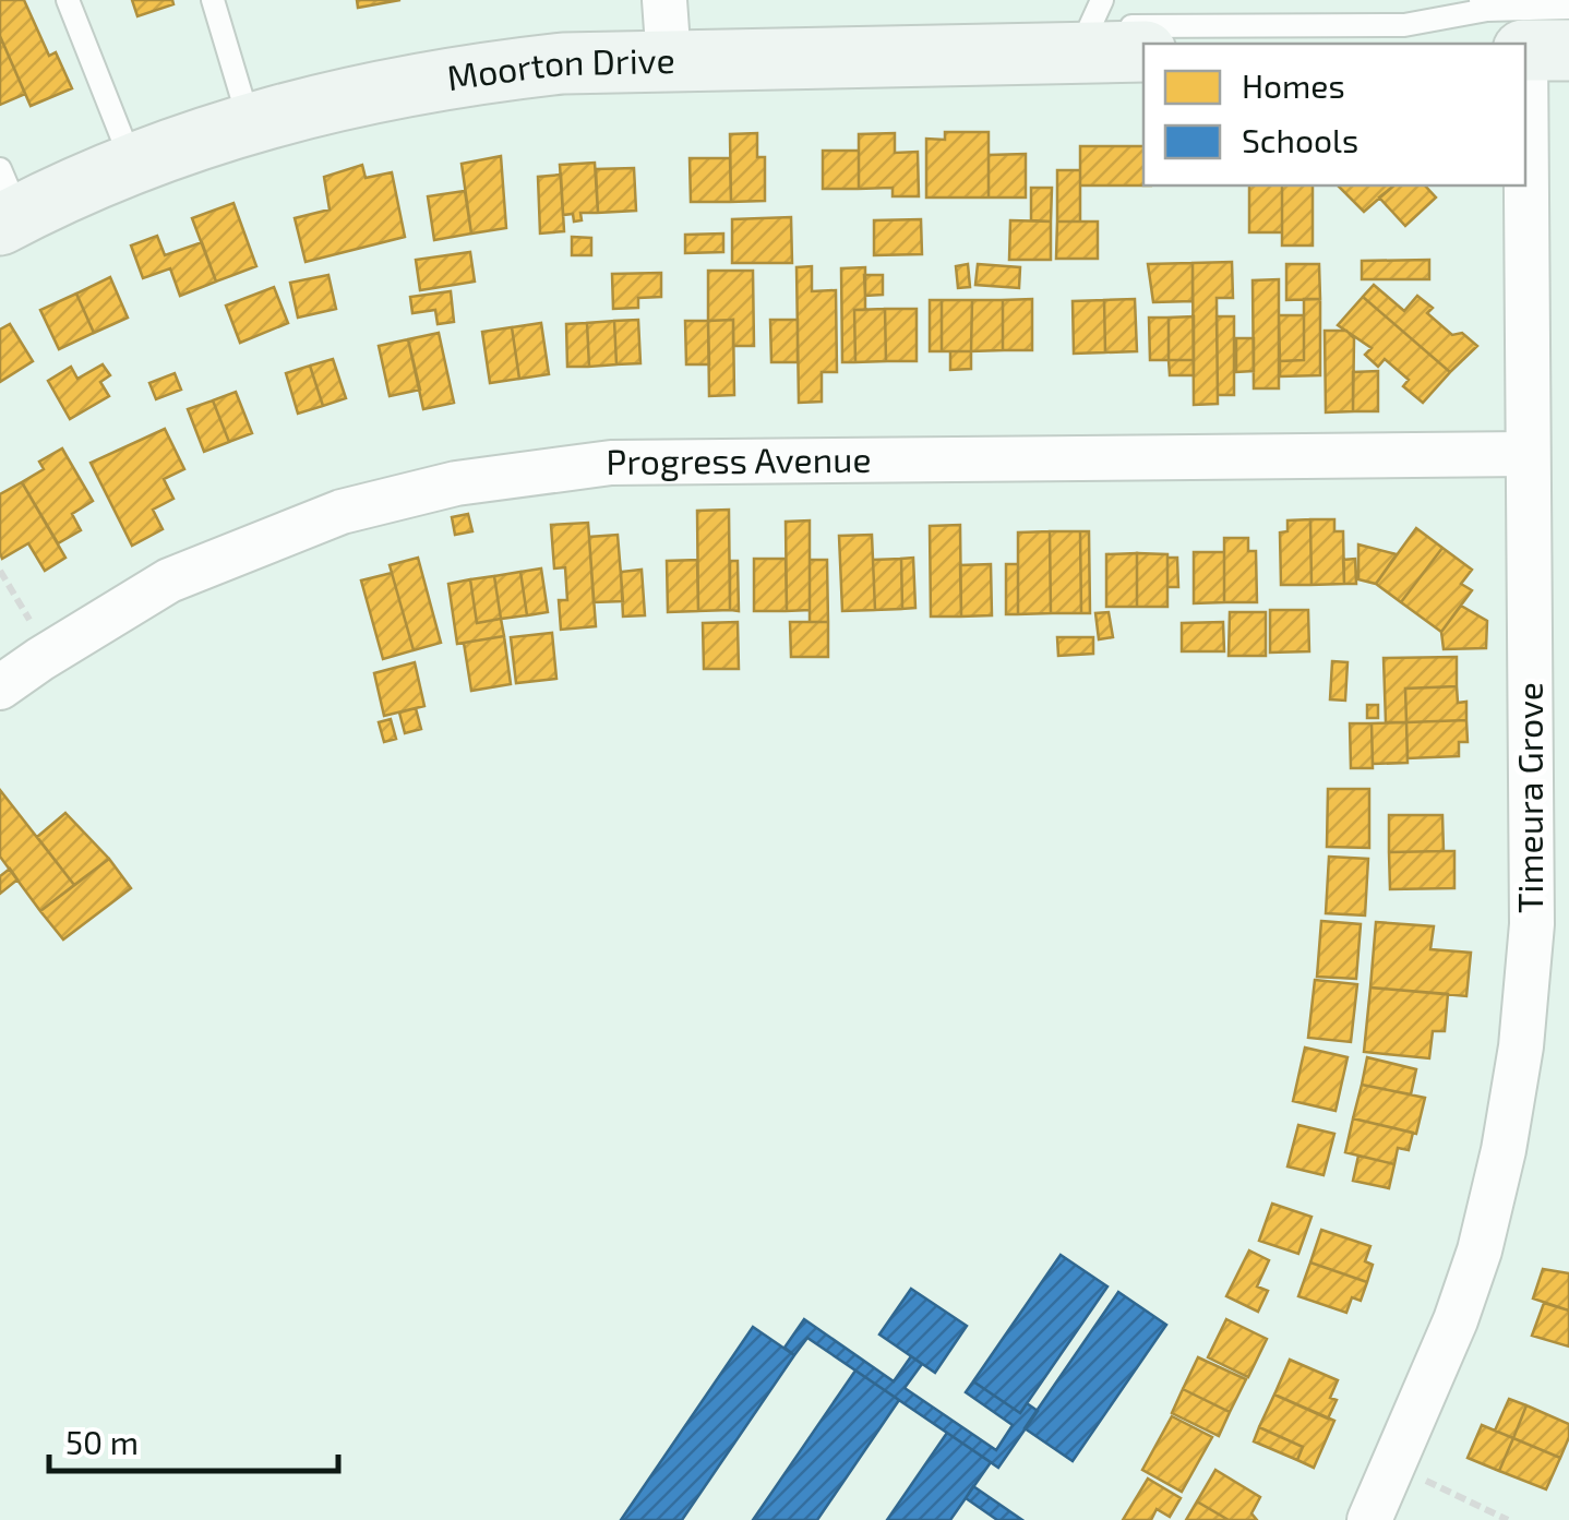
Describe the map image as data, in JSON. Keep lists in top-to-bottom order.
{
  "streets": {
    "street": ["Moorton Drive", "Progress Avenue", "Timeura Grove"]
  },
  "crossings": [
    ["Progress Avenue", "Timeura Grove"]
  ],
  "legend": ["Homes", "Schools"],
  "scale_bar": "50 m"
}
